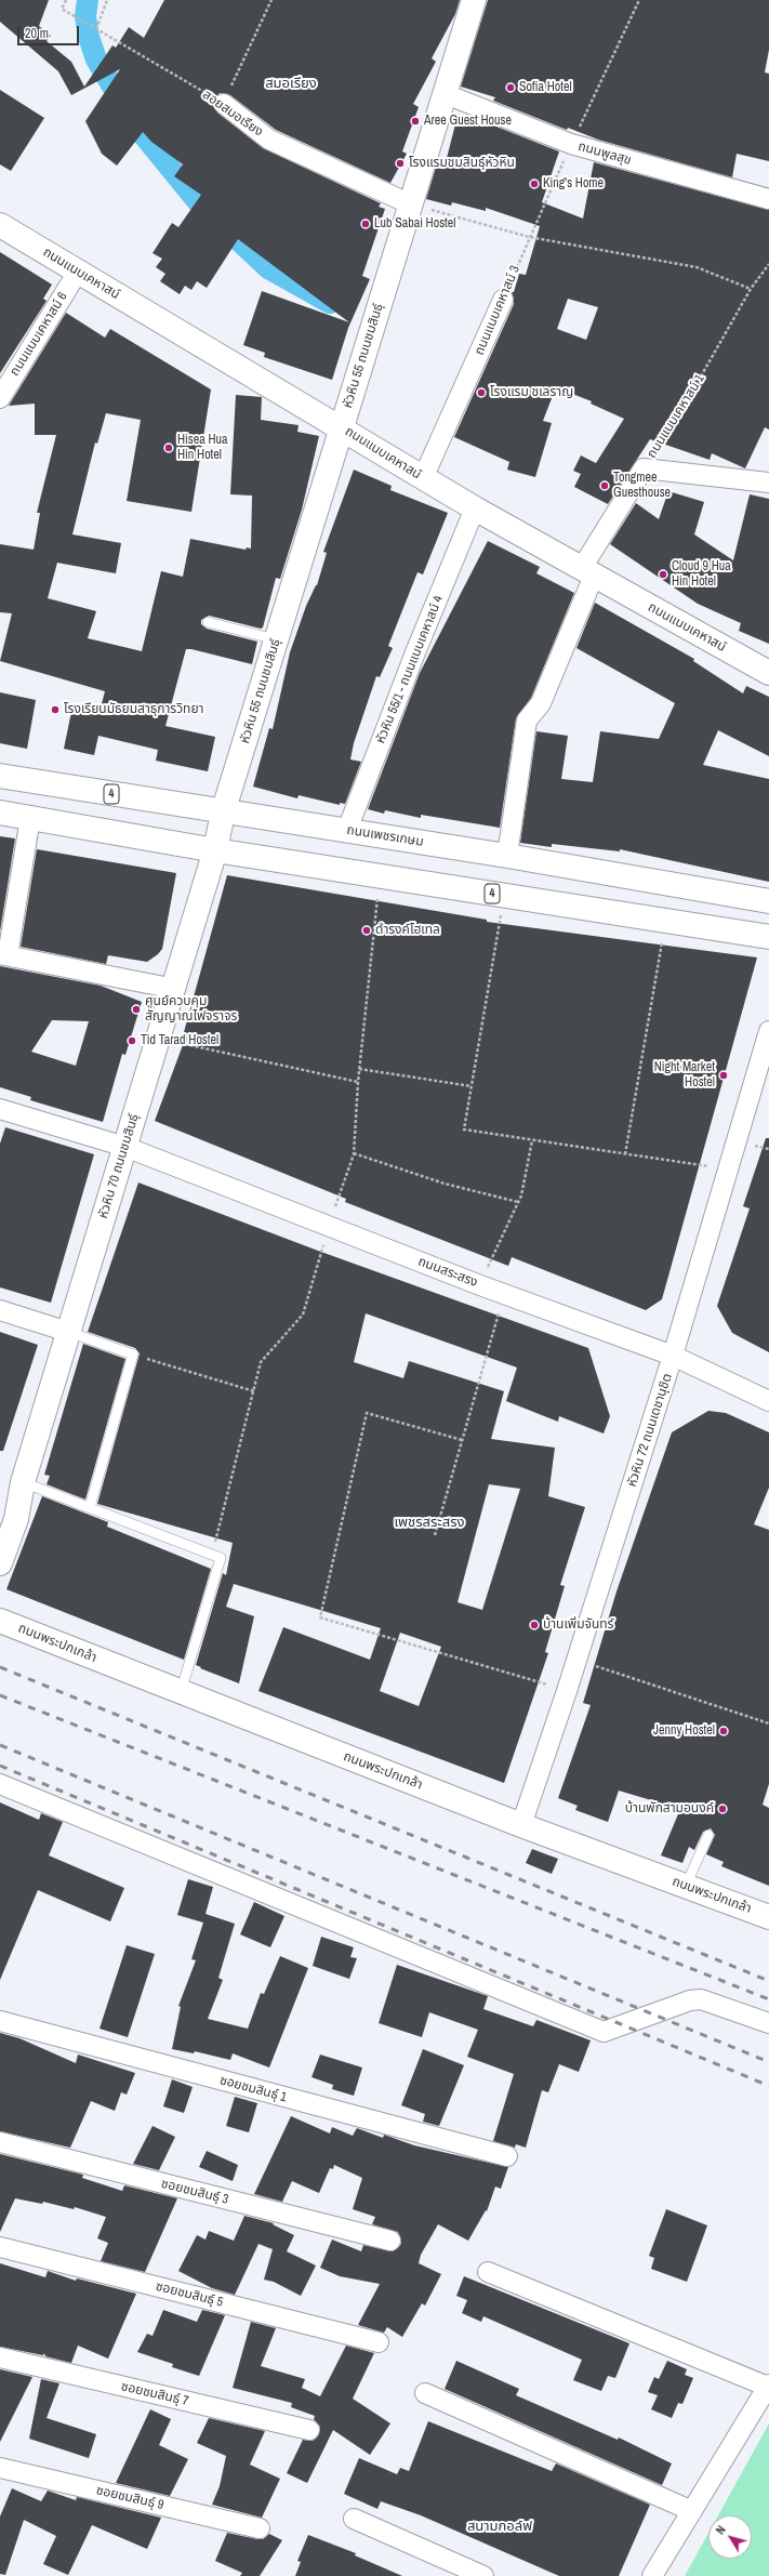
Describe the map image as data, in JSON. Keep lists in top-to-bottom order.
{
  "streets": {
    "street": [
      "สอยสมอเรียง",
      "ถนนพูลสุข",
      "ถนนแนบเคหาสน์",
      "ถนนแนบเคหาสน์ 3",
      "ถนนแนบเคหาสน์ 6",
      "หัวหิน 55 ถนนชมสินธุ์",
      "ถนนแนบเคหาสน์ 1",
      "หัวหิน 55/1 - ถนนแนบเคหาสน์ 4",
      "4",
      "ถนนเพชรเกษม",
      "หัวหิน 70 ถนนชมสินธุ์",
      "ถนนสระสรง",
      "หัวหิน 72 ถนนเดชานุชิต",
      "ถนนพระปกเกล้า",
      "ซอยชมสินธุ์ 1",
      "ซอยชมสินธุ์ 3",
      "ซอยชมสินธุ์ 5",
      "ซอยชมสินธุ์ 7",
      "ซอยชมสินธุ์ 9"
    ]
  },
  "crossings": [
    ["สอยสมอเรียง", "หัวหิน 55 ถนนชมสินธุ์"],
    ["ถนนพูลสุข", "ถนนแนบเคหาสน์ 3"],
    ["ถนนพูลสุข", "หัวหิน 55 ถนนชมสินธุ์"],
    ["ถนนแนบเคหาสน์", "ถนนแนบเคหาสน์ 3"],
    ["ถนนแนบเคหาสน์", "ถนนแนบเคหาสน์ 6"],
    ["ถนนแนบเคหาสน์", "หัวหิน 55 ถนนชมสินธุ์"],
    ["ถนนแนบเคหาสน์", "ถนนแนบเคหาสน์ 1"],
    ["ถนนแนบเคหาสน์", "หัวหิน 55/1 - ถนนแนบเคหาสน์ 4"],
    ["หัวหิน 55 ถนนชมสินธุ์", "4"],
    ["หัวหิน 55 ถนนชมสินธุ์", "ถนนเพชรเกษม"],
    ["หัวหิน 55 ถนนชมสินธุ์", "หัวหิน 70 ถนนชมสินธุ์"],
    ["ถนนแนบเคหาสน์ 1", "ถนนเพชรเกษม"],
    ["หัวหิน 55/1 - ถนนแนบเคหาสน์ 4", "ถนนเพชรเกษม"],
    ["4", "หัวหิน 70 ถนนชมสินธุ์"],
    ["หัวหิน 70 ถนนชมสินธุ์", "ถนนสระสรง"],
    ["ถนนสระสรง", "หัวหิน 72 ถนนเดชานุชิต"],
    ["หัวหิน 72 ถนนเดชานุชิต", "ถนนพระปกเกล้า"]
  ],
  "districts": ["สมอเรียง", "เพชรสระสรง", "สนามกอล์ฟ"],
  "places": [
    "Sofia Hotel",
    "Aree Guest House",
    "โรงแรมชมสินธุ์หัวหิน",
    "King's Home",
    "Lub Sabai Hostel",
    "โรงแรม ชเลราญ",
    "Hisea Hua Hin Hotel",
    "Tongmee Guesthouse",
    "Cloud 9 Hua Hin Hotel",
    "โรงเรียนมัธยมสาธุการวิทยา",
    "ดำรงค์โฮเทล",
    "ศูนย์ควบคุม สัญญาณไฟจราจร",
    "Tid Tarad Hostel",
    "Night Market Hostel",
    "บ้านเพิ่มจันทร์",
    "Jenny Hostel",
    "บ้านพักสามอนงค์"
  ],
  "scale_bar": "20 m",
  "north": "top left"
}
